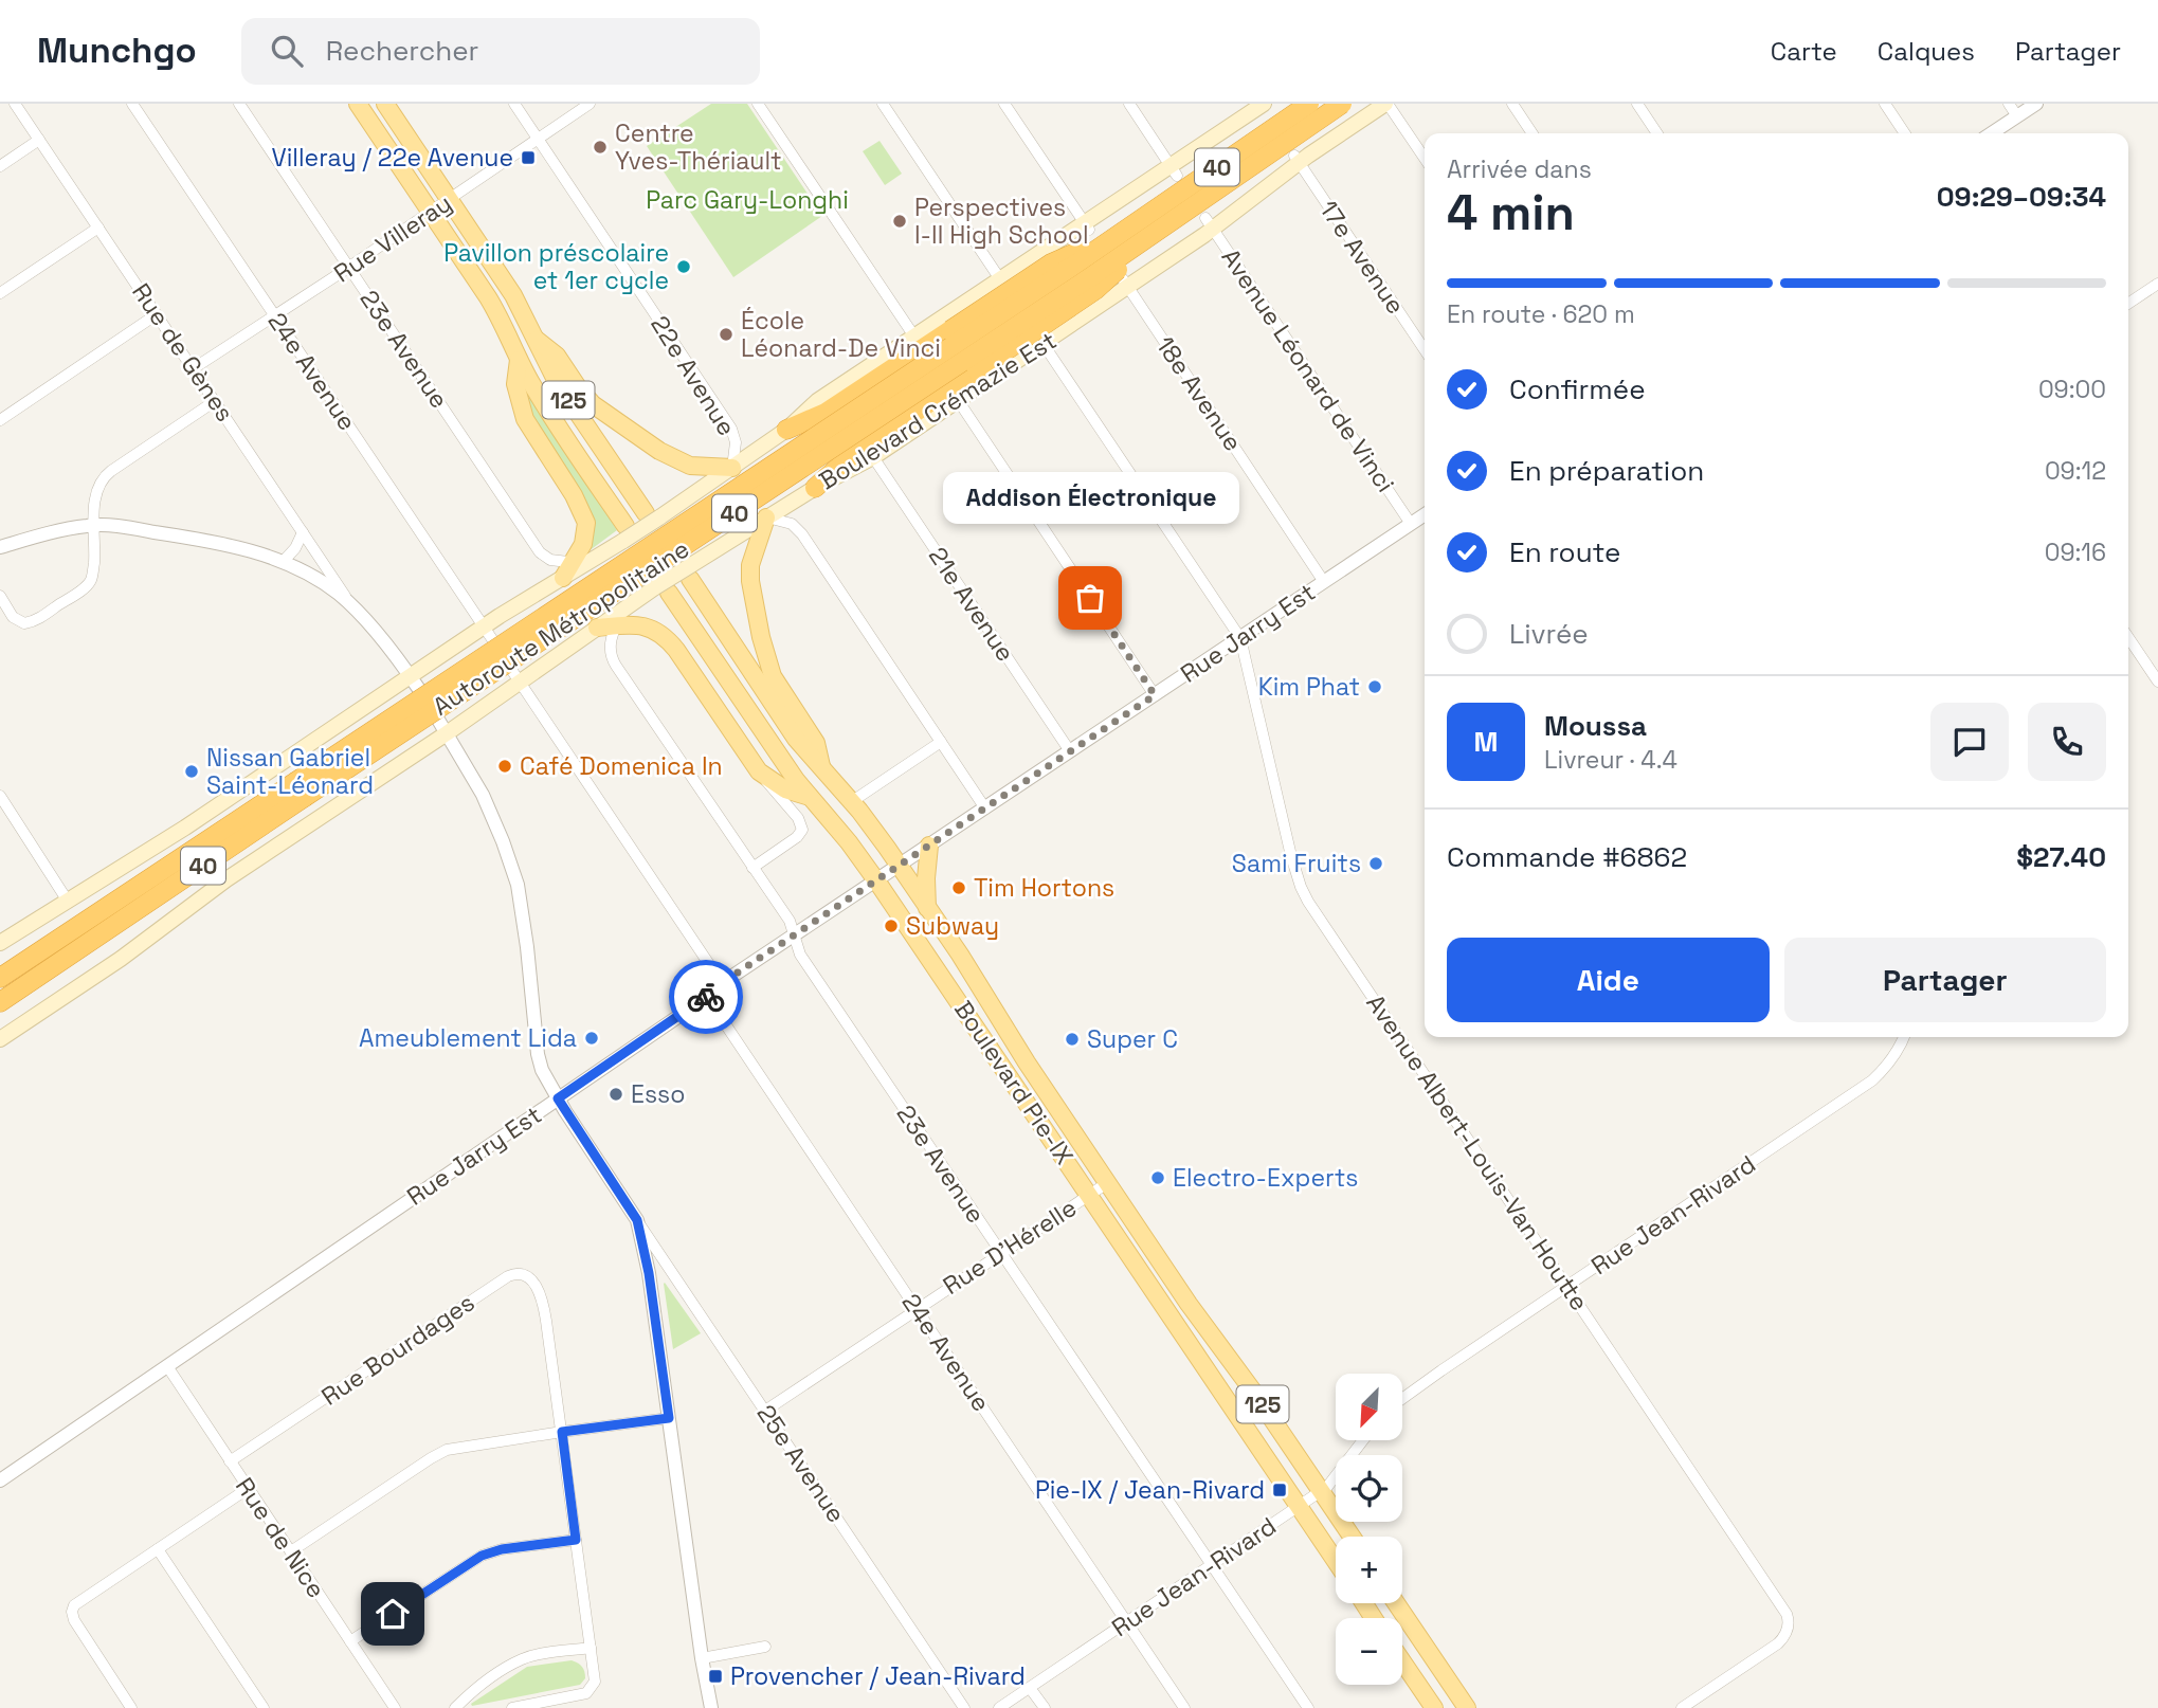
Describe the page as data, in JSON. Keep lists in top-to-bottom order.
{
  "streets": {
    "highway": ["40", "Autoroute Métropolitaine"],
    "main road": ["125", "Boulevard Crémazie Est", "Boulevard Pie-IX"],
    "street": [
      "Rue Villeray",
      "17e Avenue",
      "23e Avenue",
      "Rue de Gènes",
      "Avenue Léonard de Vinci",
      "24e Avenue",
      "22e Avenue",
      "18e Avenue",
      "21e Avenue",
      "Rue Jarry Est",
      "Avenue Albert-Louis-Van Houtte",
      "Rue Jean-Rivard",
      "Rue D'Hérelle",
      "Rue Bourdages",
      "25e Avenue",
      "Rue de Nice"
    ]
  },
  "crossings": [
    ["Rue Villeray", "23e Avenue"],
    ["Rue Villeray", "Rue de Gènes"],
    ["Rue Villeray", "24e Avenue"],
    ["Rue Villeray", "22e Avenue"],
    ["Rue Villeray", "125"],
    ["17e Avenue", "Boulevard Crémazie Est"],
    ["23e Avenue", "Boulevard Crémazie Est"],
    ["23e Avenue", "Rue Jarry Est"],
    ["23e Avenue", "Rue Jean-Rivard"],
    ["23e Avenue", "Rue D'Hérelle"],
    ["Avenue Léonard de Vinci", "Boulevard Crémazie Est"],
    ["Avenue Léonard de Vinci", "Rue Jarry Est"],
    ["24e Avenue", "Rue Jarry Est"],
    ["24e Avenue", "Rue Jean-Rivard"],
    ["24e Avenue", "Rue D'Hérelle"],
    ["18e Avenue", "Boulevard Crémazie Est"],
    ["18e Avenue", "Rue Jarry Est"],
    ["Boulevard Crémazie Est", "21e Avenue"],
    ["Boulevard Crémazie Est", "Boulevard Pie-IX"],
    ["21e Avenue", "Rue Jarry Est"],
    ["Rue Jarry Est", "Boulevard Pie-IX"],
    ["Rue Jarry Est", "Avenue Albert-Louis-Van Houtte"],
    ["Rue Jarry Est", "Rue de Nice"],
    ["Boulevard Pie-IX", "Rue Jean-Rivard"],
    ["Boulevard Pie-IX", "Rue D'Hérelle"],
    ["Avenue Albert-Louis-Van Houtte", "Rue Jean-Rivard"],
    ["Rue D'Hérelle", "25e Avenue"],
    ["Rue Bourdages", "Rue de Nice"]
  ],
  "parks": ["Parc Gary-Longhi"],
  "places": {
    "other": [
      "Centre Yves-Thériault",
      "Perspectives I-II High School",
      "Pavillon préscolaire et 1er cycle",
      "École Léonard-De Vinci",
      "Addison Électronique",
      "Kim Phat",
      "Café Domenica In",
      "Nissan Gabriel Saint-Léonard",
      "Sami Fruits",
      "Tim Hortons",
      "Subway",
      "Ameublement Lida",
      "Super C",
      "Esso",
      "Electro-Experts"
    ],
    "transit": ["Villeray / 22e Avenue", "Pie-IX / Jean-Rivard", "Provencher / Jean-Rivard"]
  },
  "north": "bottom left",
  "page": {
    "header": "Munchgo",
    "search": "Rechercher",
    "nav": ["Carte", "Calques", "Partager"],
    "heading": ["4 min", "Arrivée dans", "09:29–09:34"],
    "panel": [
      "Moussa",
      "Livreur · 4.4",
      "Commande #6862",
      "$27.40"
    ],
    "bar": "En route · 620 m",
    "list": [
      ["Confirmée", "09:00"],
      ["En préparation", "09:12"],
      ["En route", "09:16"],
      "Livrée"
    ],
    "bubble": "Addison Électronique",
    "round": "M",
    "buttons": ["Aide", "Partager"],
    "map_buttons": ["+", "−"]
  }
}
